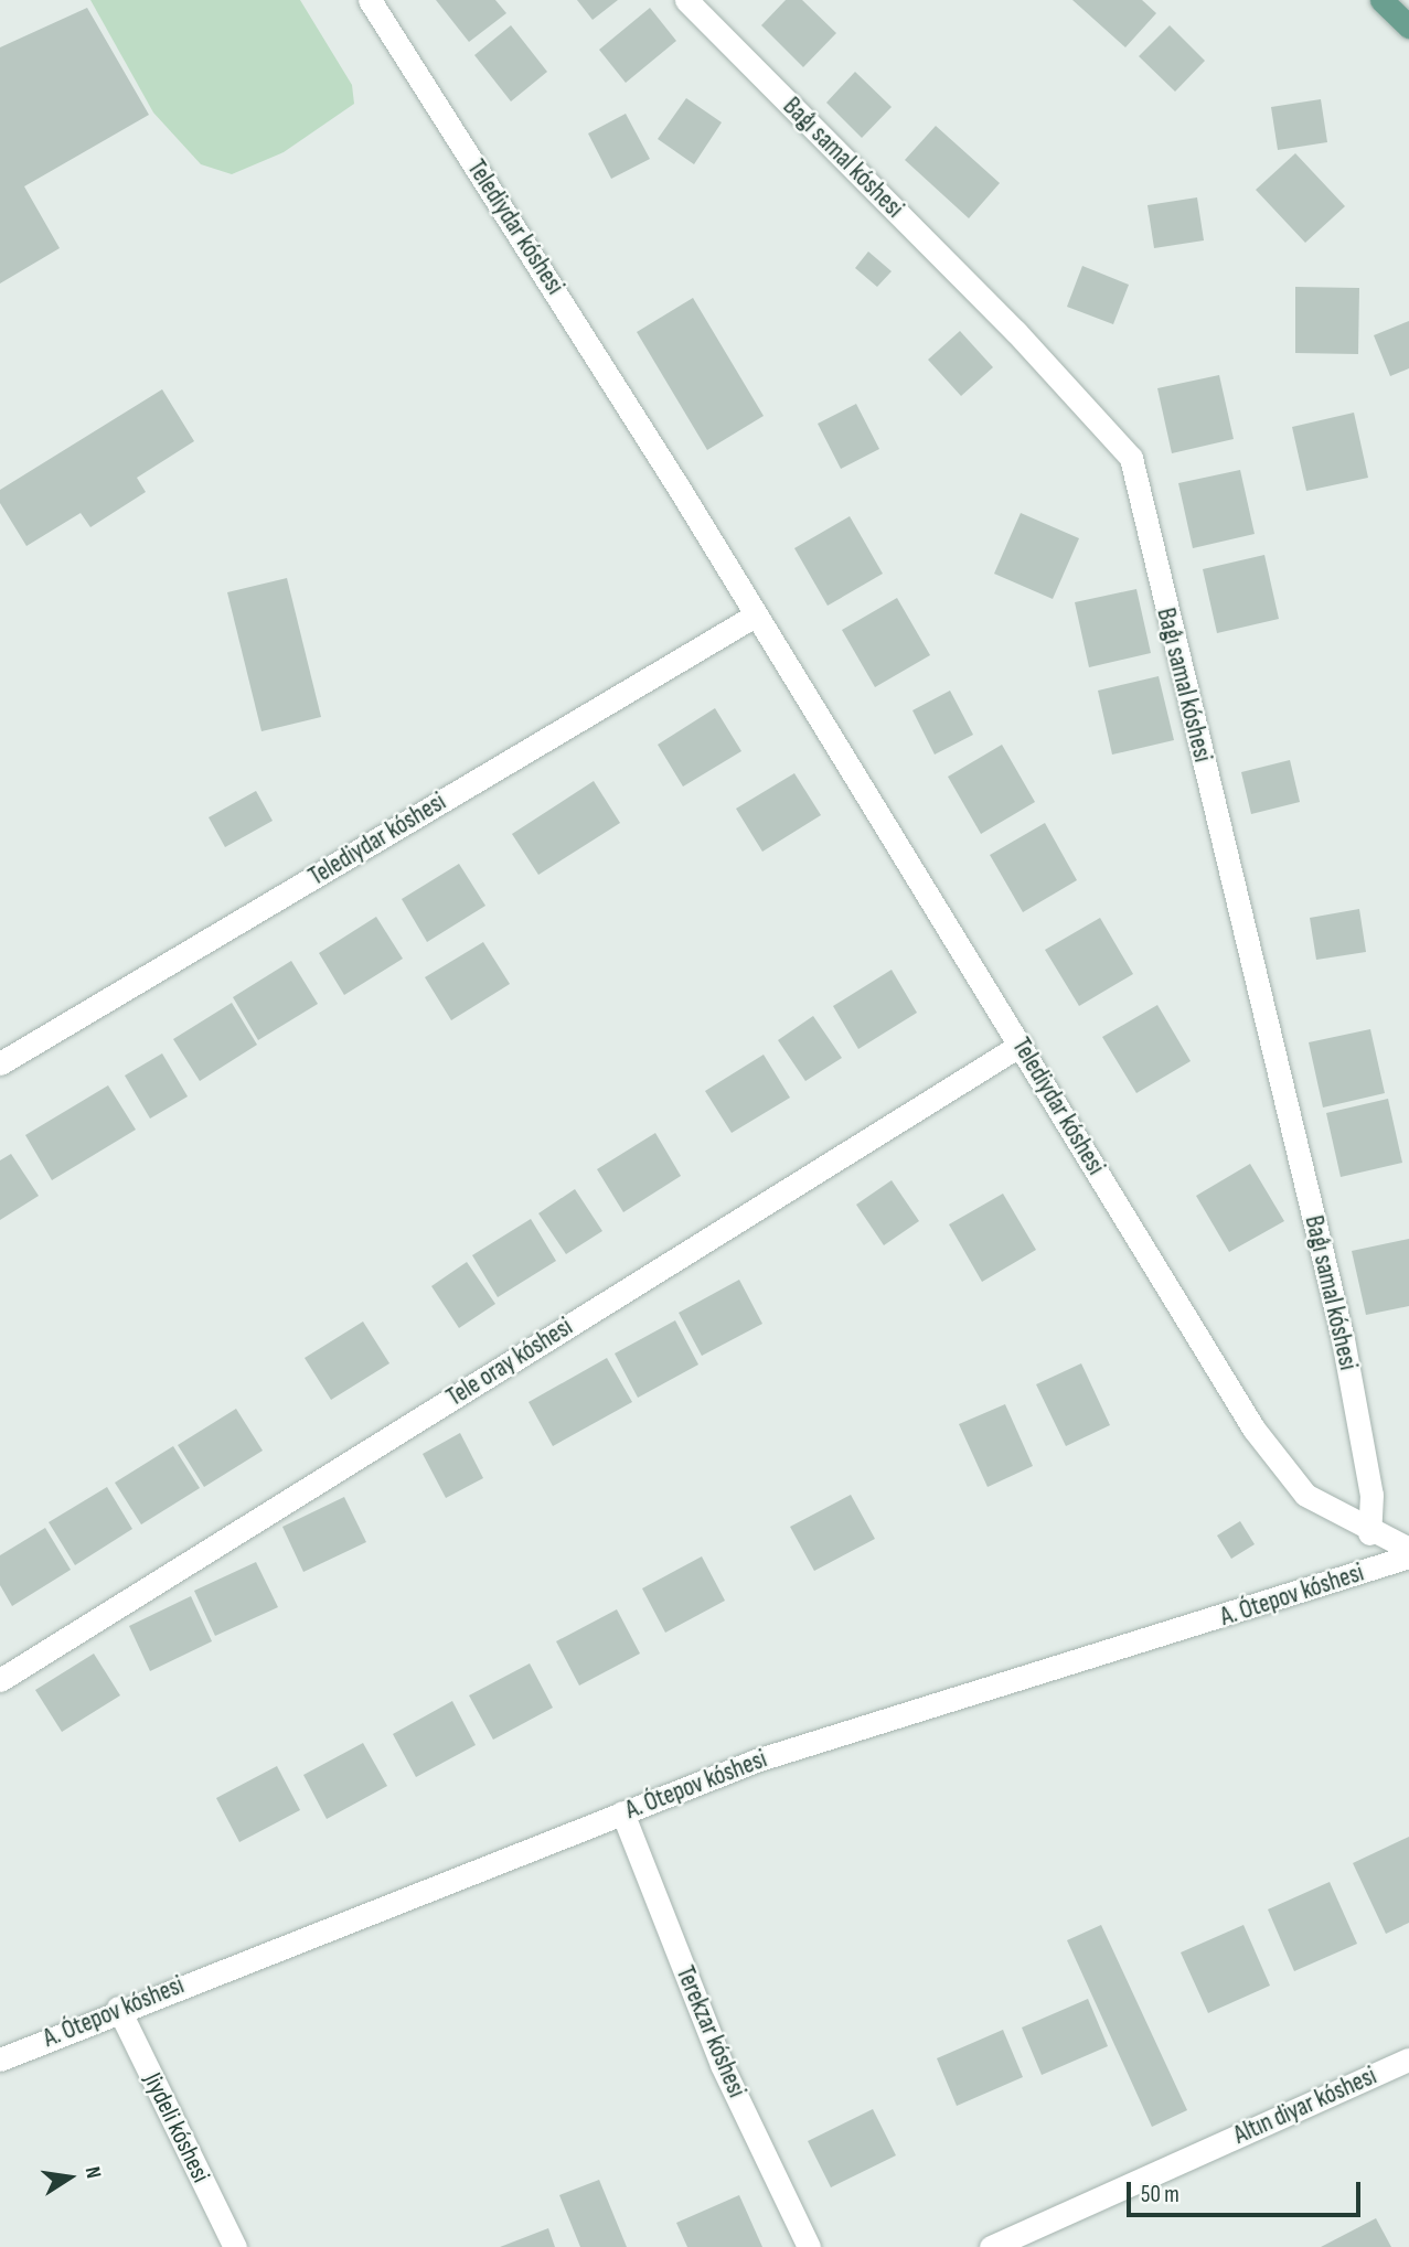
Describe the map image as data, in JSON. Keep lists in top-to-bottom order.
{
  "streets": {
    "street": [
      "Baǵı samal kóshesi",
      "Telediydar kóshesi",
      "Tele oray kóshesi",
      "A. Ótepov kóshesi",
      "Terekzar kóshesi",
      "Altın diyar kóshesi",
      "Jiydeli kóshesi"
    ]
  },
  "crossings": [
    ["Baǵı samal kóshesi", "Telediydar kóshesi"],
    ["Telediydar kóshesi", "Tele oray kóshesi"],
    ["A. Ótepov kóshesi", "Terekzar kóshesi"],
    ["A. Ótepov kóshesi", "Jiydeli kóshesi"]
  ],
  "scale_bar": "50 m",
  "north": "right"
}
